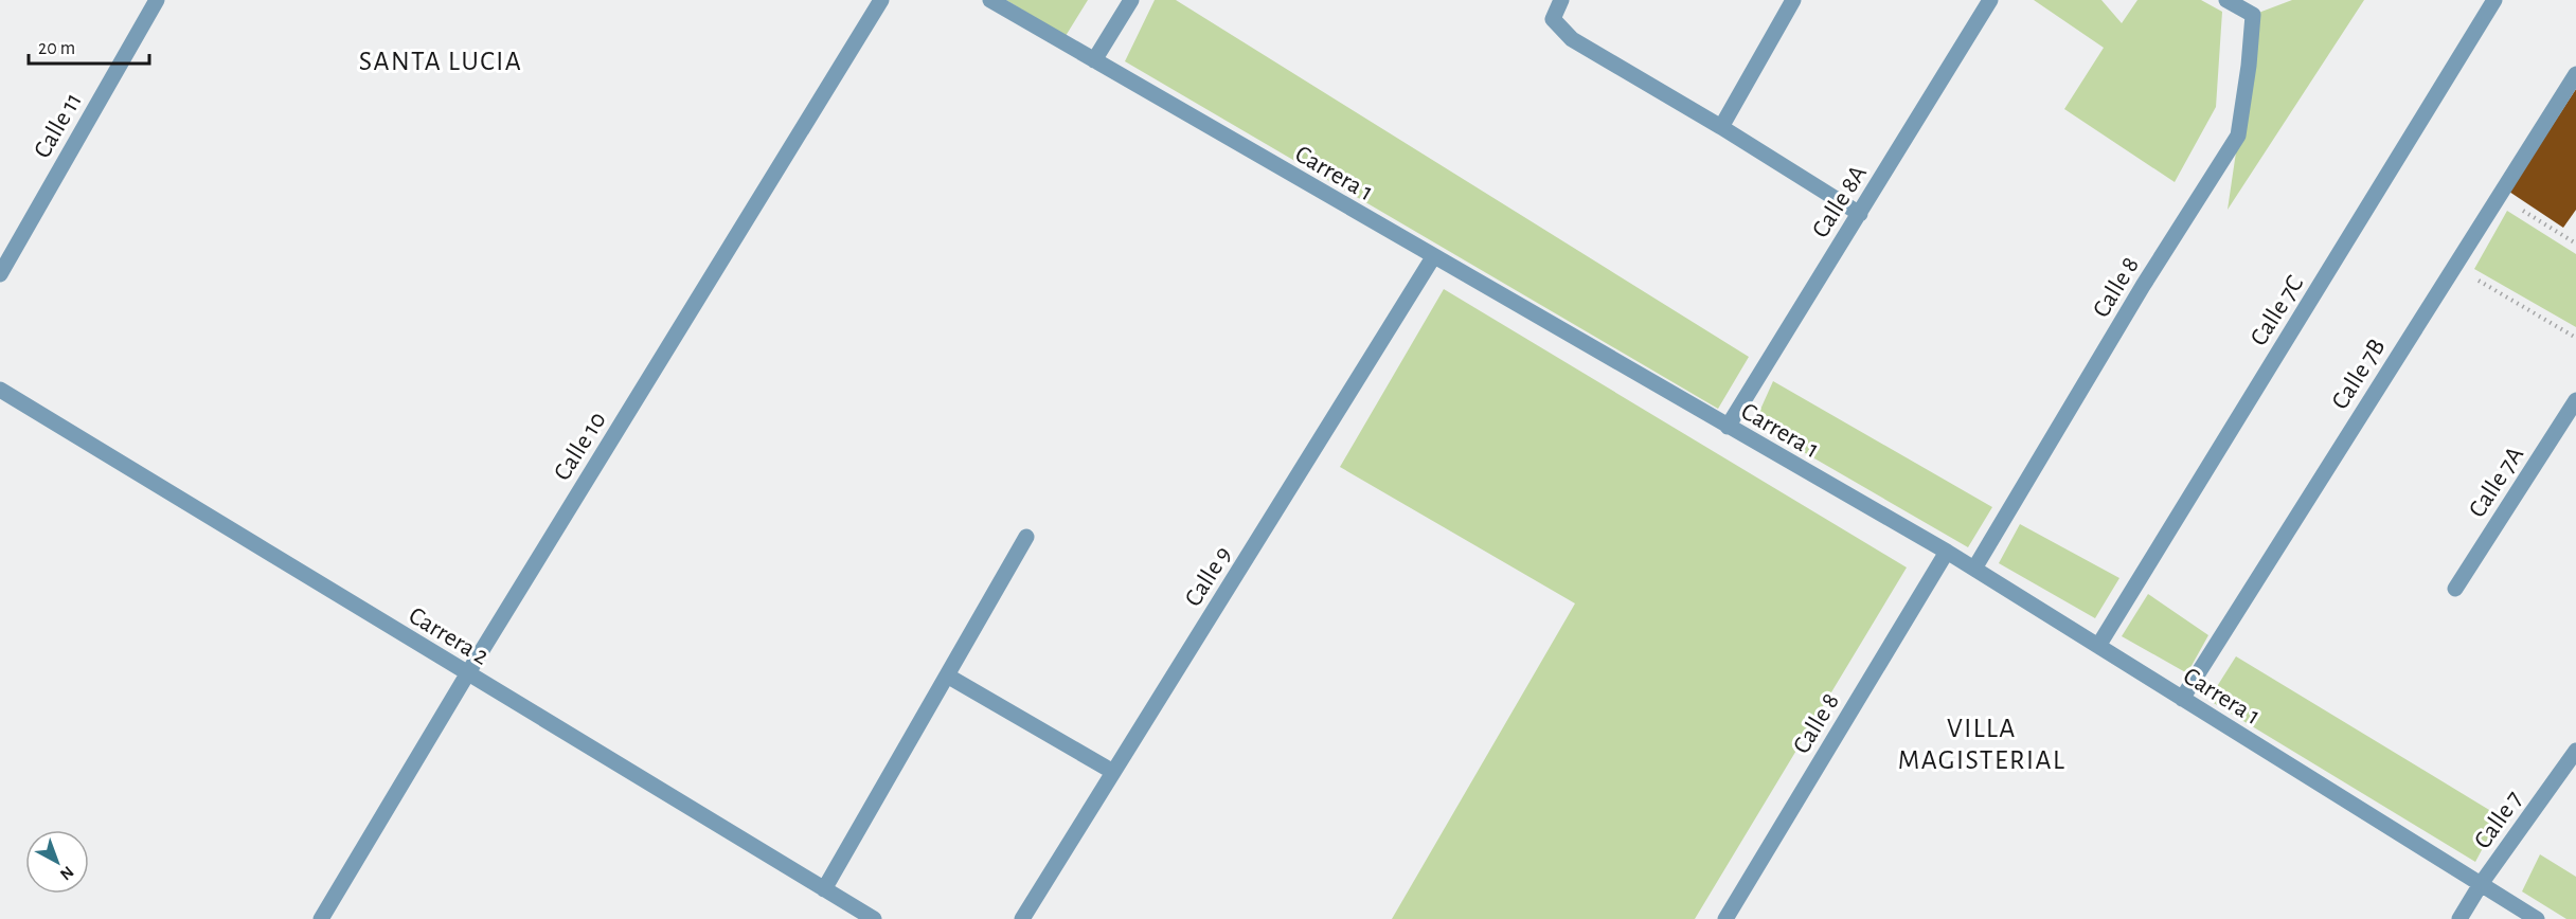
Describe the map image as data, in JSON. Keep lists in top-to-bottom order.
{
  "streets": {
    "street": [
      "Calle 11",
      "Carrera 1",
      "Calle 8A",
      "Calle 8",
      "Calle 7C",
      "Calle 7B",
      "Calle 10",
      "Calle 7A",
      "Calle 9",
      "Carrera 2",
      "Calle 7"
    ]
  },
  "crossings": [
    ["Carrera 1", "Calle 8A"],
    ["Carrera 1", "Calle 8"],
    ["Carrera 1", "Calle 7C"],
    ["Carrera 1", "Calle 7B"],
    ["Carrera 1", "Calle 9"],
    ["Carrera 1", "Calle 7"],
    ["Calle 10", "Carrera 2"]
  ],
  "districts": ["SANTA LUCIA", "VILLA MAGISTERIAL"],
  "scale_bar": "20 m",
  "north": "bottom right"
}
